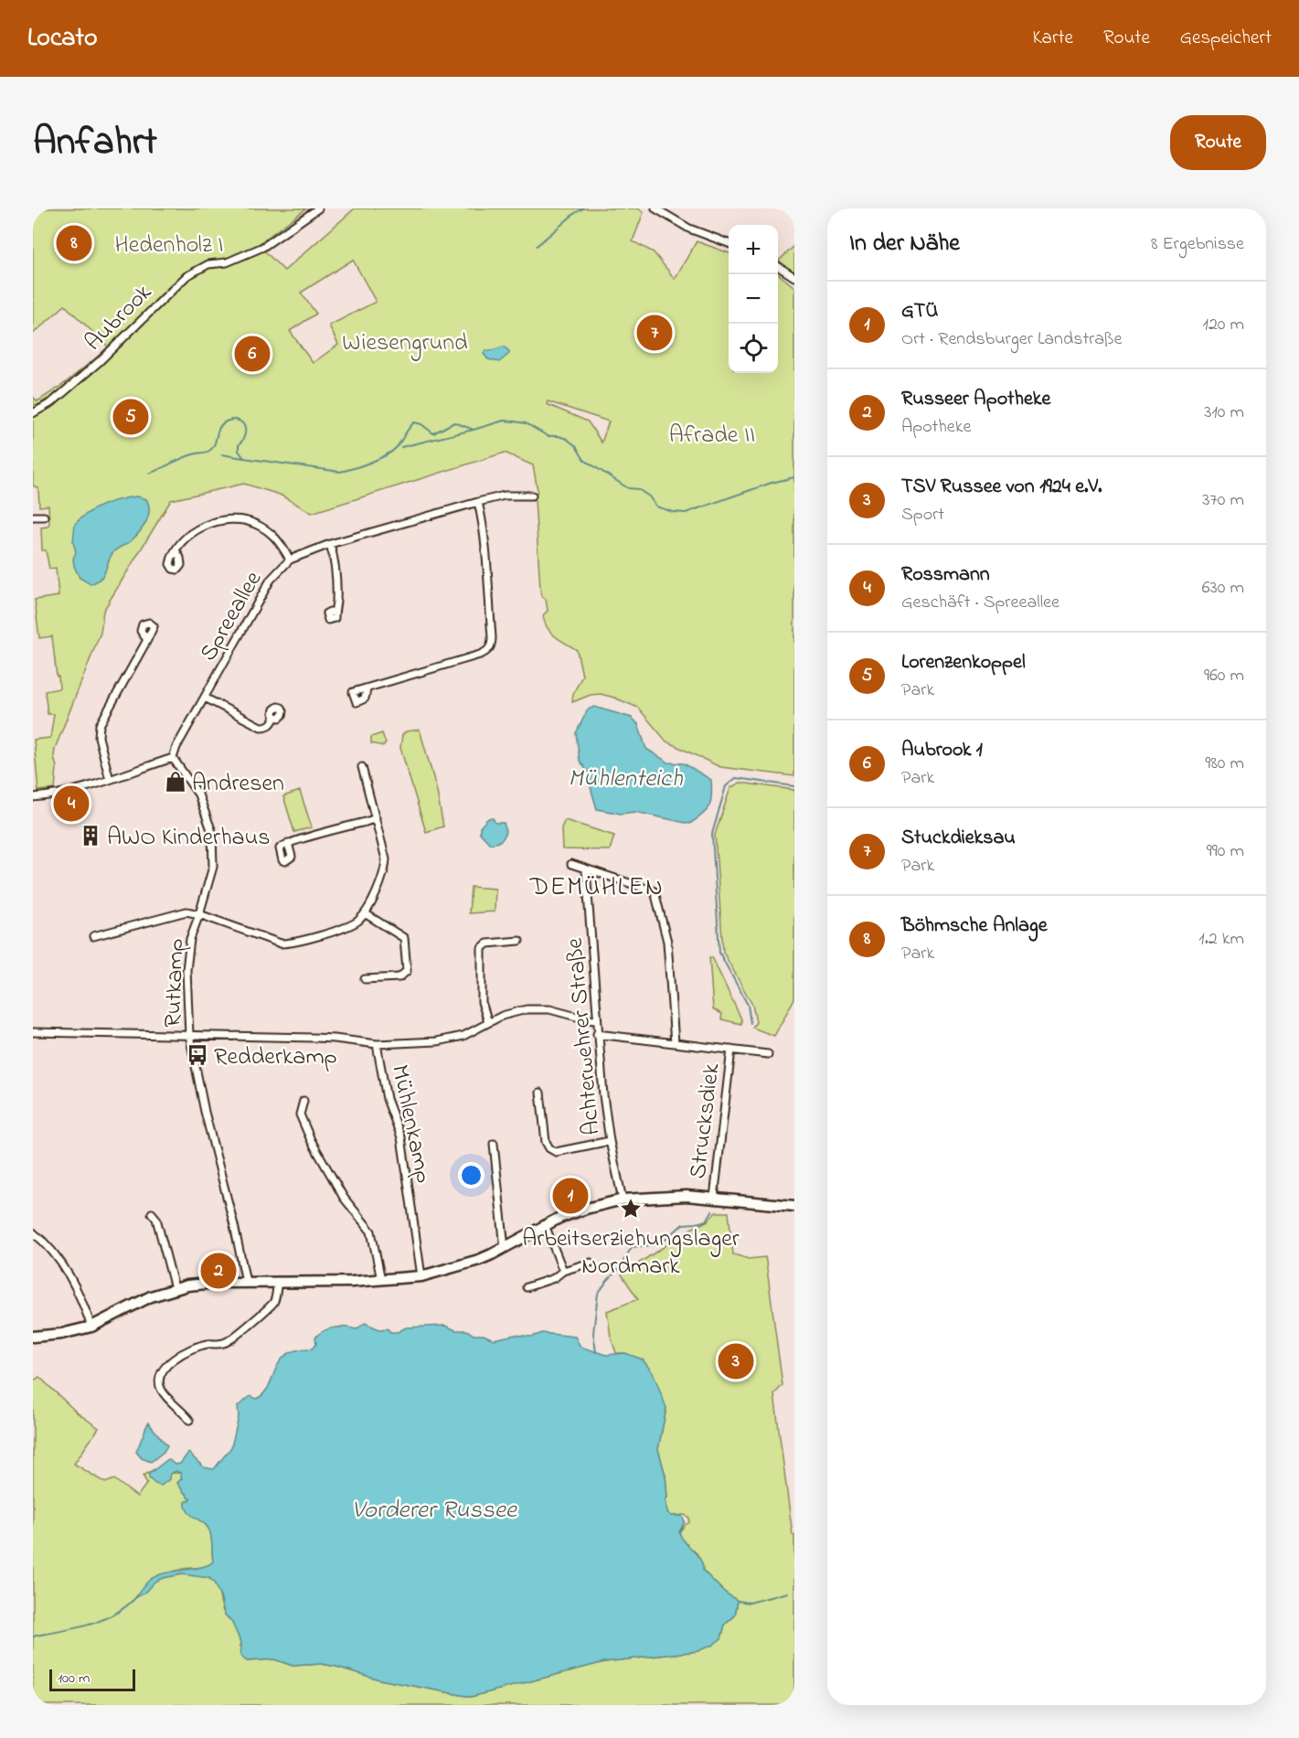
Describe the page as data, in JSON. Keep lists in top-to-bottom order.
{
  "streets": {
    "street": [
      "Aubrook",
      "Spreeallee",
      "Rutkamp",
      "Achterwehrer Straße",
      "Strucksdiek",
      "Mühlenkamp"
    ]
  },
  "crossings": [
    ["Spreeallee", "Rutkamp"]
  ],
  "districts": ["DEMÜHLEN"],
  "water": ["Mühlenteich", "Vorderer Russee"],
  "parks": ["Hedenholz I", "Wiesengrund", "Afrade II"],
  "places": {
    "shop": ["Andresen"],
    "building": ["AWO Kinderhaus"],
    "bus stop": ["Redderkamp"],
    "place": ["Arbeitserziehungslager Nordmark"]
  },
  "scale_bar": "100 m",
  "page": {
    "header": "Locato",
    "nav": ["Karte", "Route", "Gespeichert"],
    "title": "Anfahrt",
    "buttons": "Route",
    "heading": ["In der Nähe", "8 Ergebnisse"],
    "pins": [
      "8",
      "7",
      "6",
      "5",
      "4",
      "1",
      "2",
      "3"
    ],
    "map_buttons": ["+", "−"],
    "list": [
      {
        "mark": "1",
        "name": "GTÜ",
        "note": "Ort · Rendsburger Landstraße",
        "value": "120 m"
      },
      {
        "mark": "2",
        "name": "Russeer Apotheke",
        "note": "Apotheke",
        "value": "310 m"
      },
      {
        "mark": "3",
        "name": "TSV Russee von 1924 e.V.",
        "note": "Sport",
        "value": "370 m"
      },
      {
        "mark": "4",
        "name": "Rossmann",
        "note": "Geschäft · Spreeallee",
        "value": "630 m"
      },
      {
        "mark": "5",
        "name": "Lorenzenkoppel",
        "note": "Park",
        "value": "960 m"
      },
      {
        "mark": "6",
        "name": "Aubrook 1",
        "note": "Park",
        "value": "980 m"
      },
      {
        "mark": "7",
        "name": "Stuckdieksau",
        "note": "Park",
        "value": "990 m"
      },
      {
        "mark": "8",
        "name": "Böhmsche Anlage",
        "note": "Park",
        "value": "1.2 km"
      }
    ],
    "scale": "100 m"
  }
}
